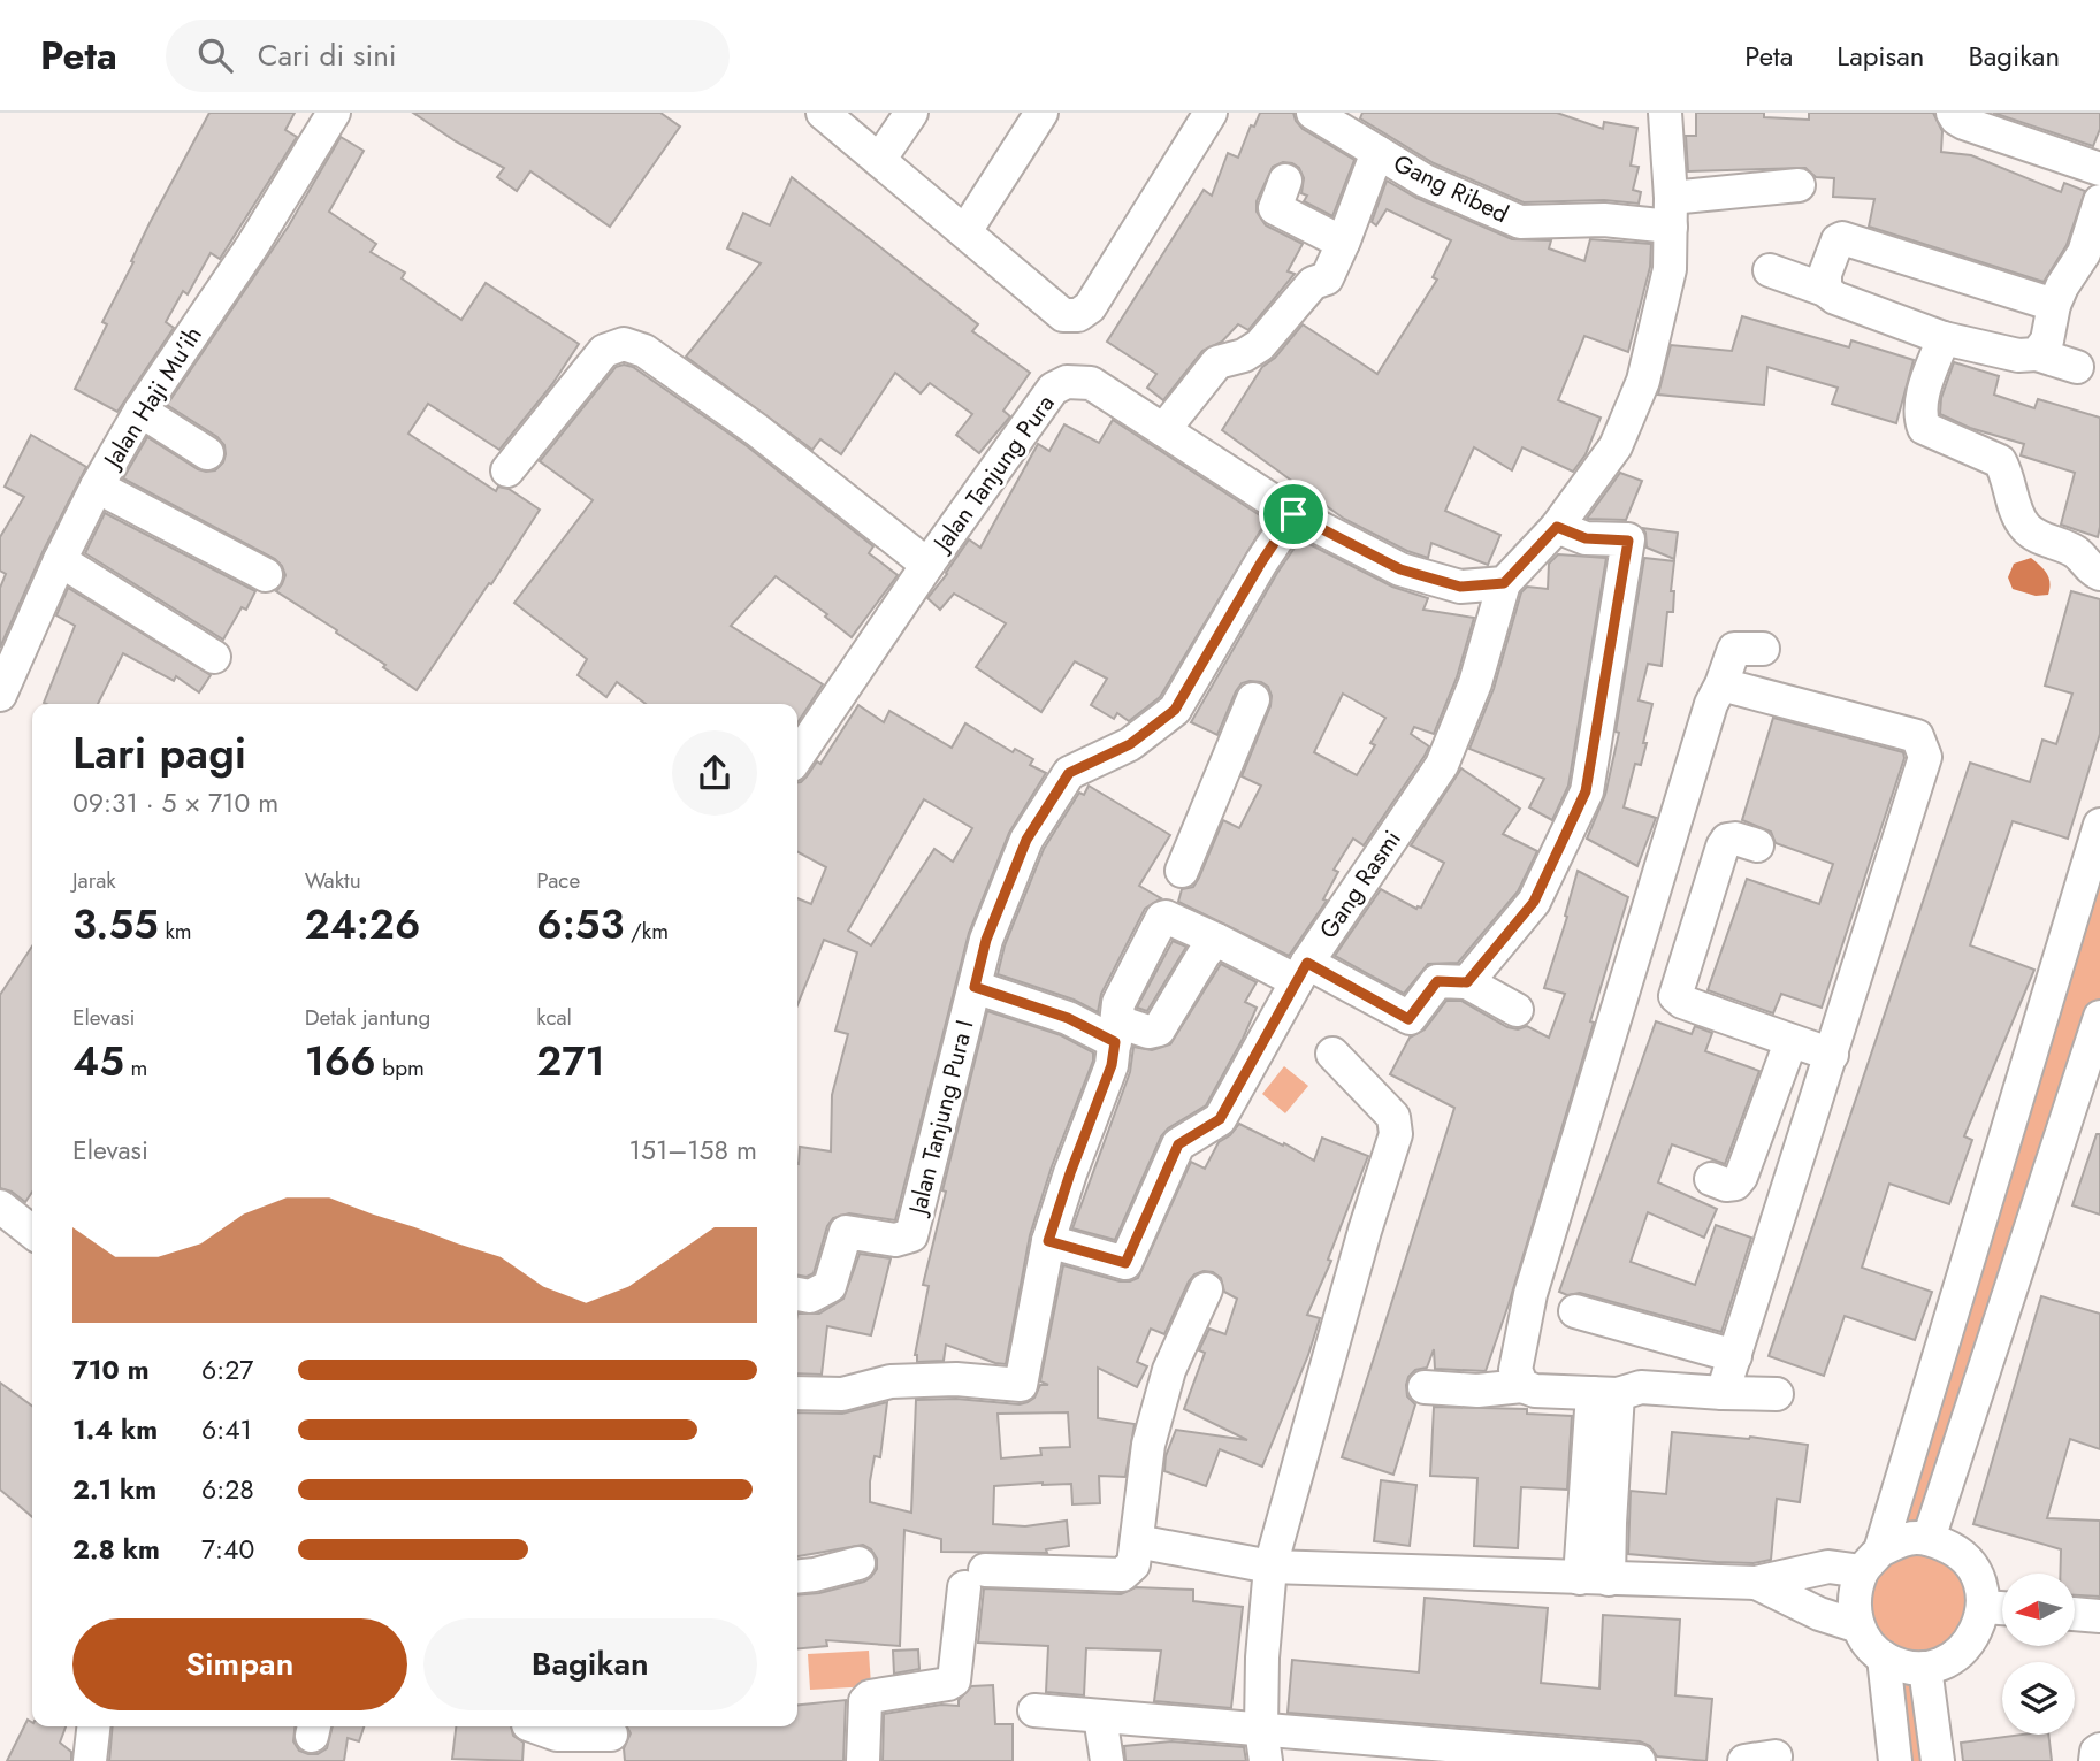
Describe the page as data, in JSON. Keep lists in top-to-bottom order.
{
  "streets": {
    "street": [
      "Gang Ribed",
      "Jalan Haji Mu'ih",
      "Jalan Tanjung Pura",
      "Gang Rasmi",
      "Jalan Tanjung Pura I"
    ]
  },
  "crossings": [
    ["Gang Ribed", "Jalan Tanjung Pura"],
    ["Jalan Tanjung Pura", "Gang Rasmi"],
    ["Jalan Tanjung Pura", "Jalan Tanjung Pura I"]
  ],
  "north": "left",
  "page": {
    "header": "Peta",
    "search": "Cari di sini",
    "nav": ["Peta", "Lapisan", "Bagikan"],
    "heading": ["Lari pagi", "09:31 · 5 × 710 m"],
    "stats": [
      ["Jarak", "3.55 km"],
      ["Waktu", "24:26"],
      ["Pace", "6:53 /km"],
      ["Elevasi", "45 m"],
      ["Detak jantung", "166 bpm"],
      ["kcal", "271"]
    ],
    "chart": ["Elevasi", "151–158 m"],
    "list": [
      {
        "name": "710 m",
        "note": "6:27"
      },
      {
        "name": "1.4 km",
        "note": "6:41"
      },
      {
        "name": "2.1 km",
        "note": "6:28"
      },
      {
        "name": "2.8 km",
        "note": "7:40"
      }
    ],
    "buttons": ["Simpan", "Bagikan"]
  }
}
